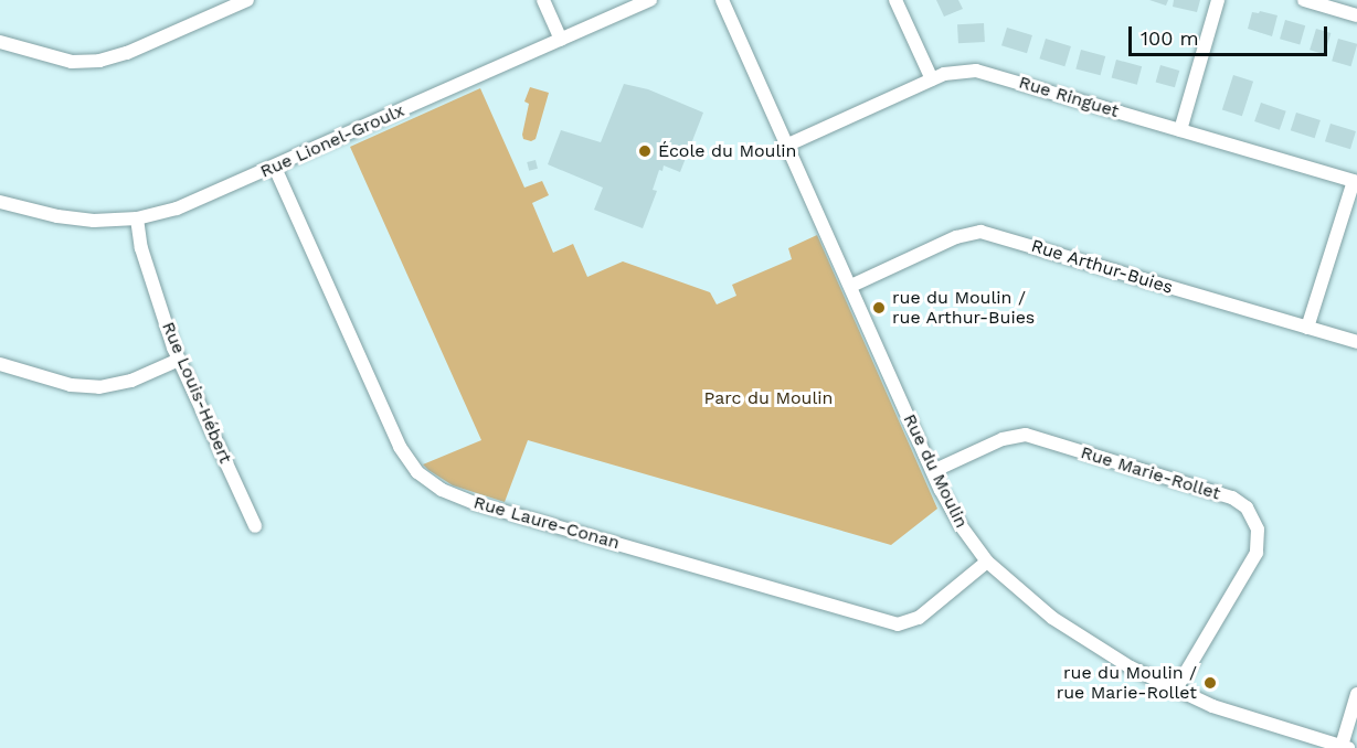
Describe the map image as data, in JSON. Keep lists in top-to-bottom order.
{
  "streets": {
    "street": [
      "Rue Ringuet",
      "Rue Lionel-Groulx",
      "Rue Arthur-Buies",
      "Rue Louis-Hébert",
      "Rue du Moulin",
      "Rue Marie-Rollet",
      "Rue Laure-Conan"
    ]
  },
  "crossings": [
    ["Rue Ringuet", "Rue du Moulin"],
    ["Rue Lionel-Groulx", "Rue Louis-Hébert"],
    ["Rue Lionel-Groulx", "Rue Laure-Conan"],
    ["Rue Arthur-Buies", "Rue du Moulin"],
    ["Rue du Moulin", "Rue Marie-Rollet"],
    ["Rue du Moulin", "Rue Laure-Conan"]
  ],
  "parks": ["Parc du Moulin"],
  "places": ["École du Moulin", "rue du Moulin / rue Arthur-Buies", "rue du Moulin / rue Marie-Rollet"],
  "scale_bar": "100 m"
}
